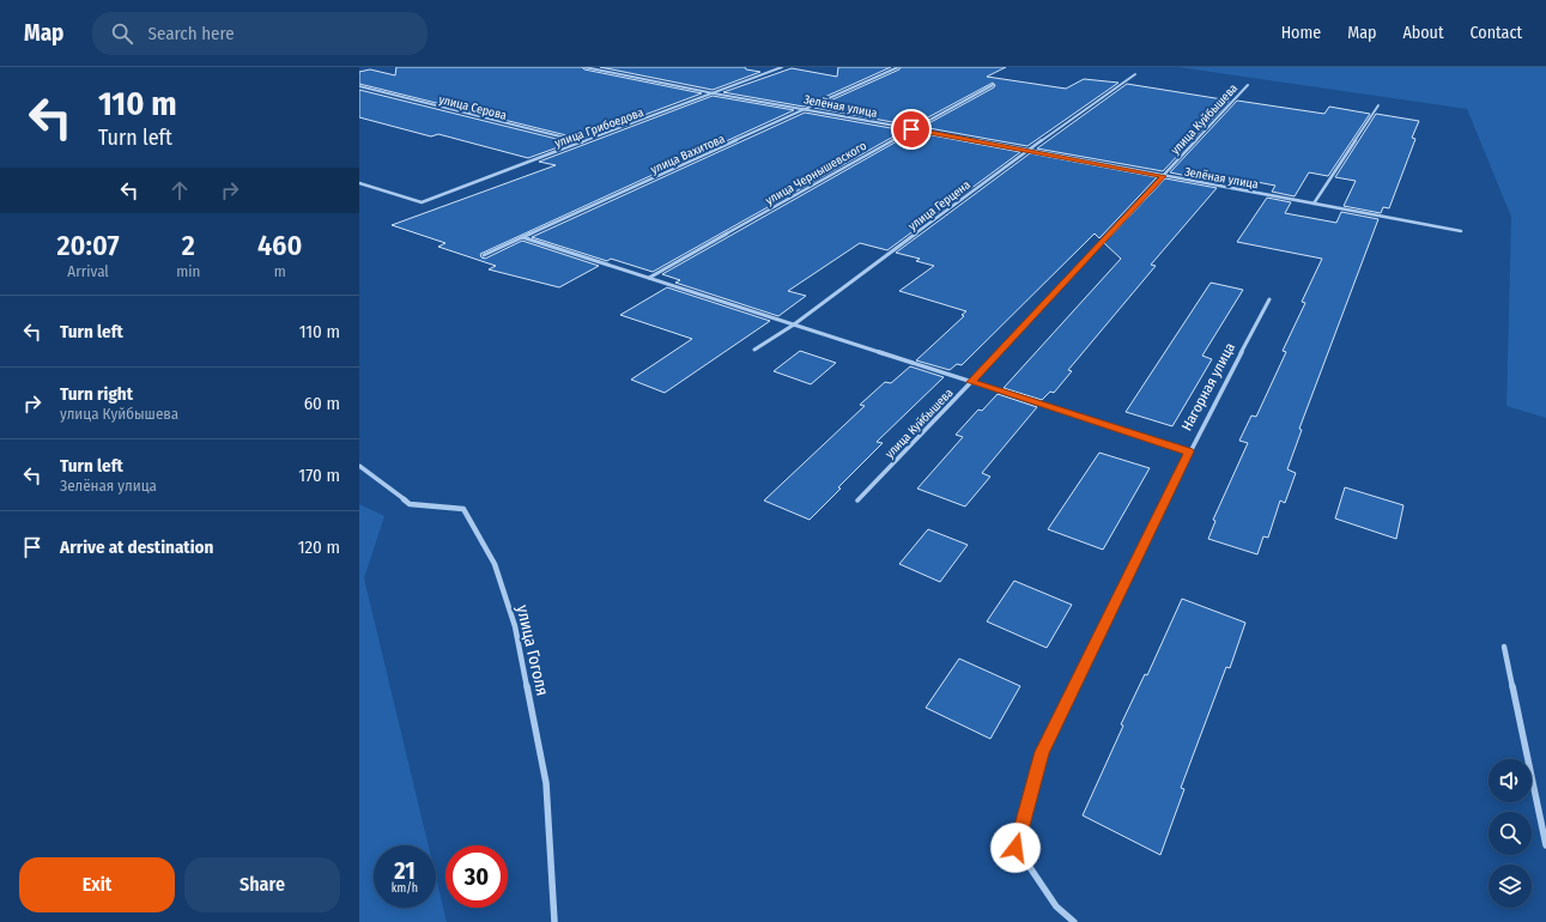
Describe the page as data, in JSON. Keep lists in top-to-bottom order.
{
  "streets": {
    "street": [
      "Зелёная улица",
      "улица Серова",
      "улица Куйбышева",
      "улица Грибоедова",
      "улица Вахитова",
      "улица Чернышевского",
      "улица Герцена",
      "Нагорная улица",
      "улица Гоголя"
    ]
  },
  "crossings": [
    ["Зелёная улица", "улица Куйбышева"],
    ["Зелёная улица", "улица Грибоедова"],
    ["Зелёная улица", "улица Вахитова"],
    ["Зелёная улица", "улица Чернышевского"],
    ["Зелёная улица", "улица Герцена"],
    ["улица Серова", "улица Грибоедова"]
  ],
  "page": {
    "header": "Map",
    "search": "Search here",
    "nav": [
      "Home",
      "Map",
      "About",
      "Contact"
    ],
    "turn": ["110 m", "Turn left"],
    "eta": [
      "20:07",
      "Arrival",
      "2",
      "min",
      "460",
      "m"
    ],
    "list": [
      {
        "name": "Turn left",
        "value": "110 m"
      },
      {
        "name": "Turn right",
        "note": "улица Куйбышева",
        "value": "60 m"
      },
      {
        "name": "Turn left",
        "note": "Зелёная улица",
        "value": "170 m"
      },
      {
        "name": "Arrive at destination",
        "value": "120 m"
      }
    ],
    "speed": "21 km/h",
    "limit": "30",
    "buttons": ["Exit", "Share"]
  }
}
